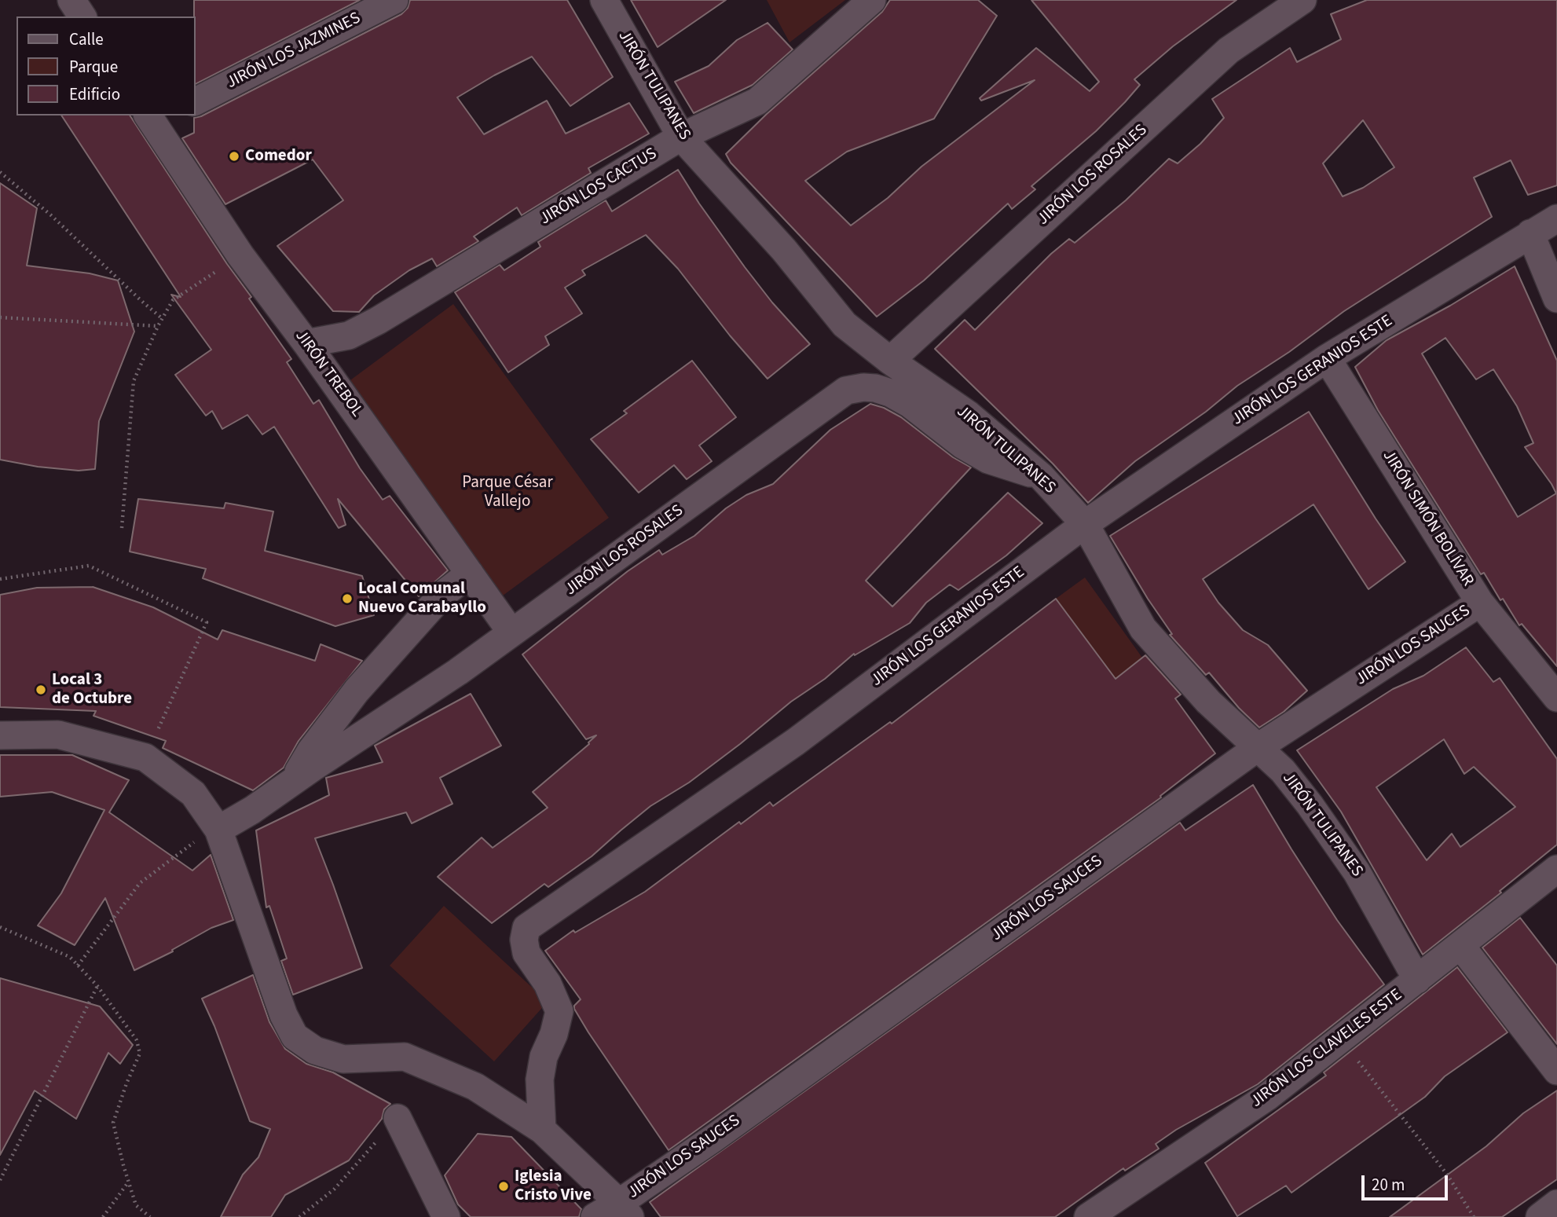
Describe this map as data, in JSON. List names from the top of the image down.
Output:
{
  "streets": {
    "street": [
      "JIRÓN LOS JAZMINES",
      "JIRÓN TULIPANES",
      "JIRÓN LOS ROSALES",
      "JIRÓN LOS CACTUS",
      "JIRÓN LOS GERANIOS ESTE",
      "JIRÓN TREBOL",
      "JIRÓN SIMÓN BOLÍVAR",
      "JIRÓN LOS SAUCES",
      "JIRÓN LOS CLAVELES ESTE"
    ]
  },
  "crossings": [
    ["JIRÓN TULIPANES", "JIRÓN LOS ROSALES"],
    ["JIRÓN TULIPANES", "JIRÓN LOS CACTUS"],
    ["JIRÓN TULIPANES", "JIRÓN LOS GERANIOS ESTE"],
    ["JIRÓN TULIPANES", "JIRÓN LOS SAUCES"],
    ["JIRÓN TULIPANES", "JIRÓN LOS CLAVELES ESTE"],
    ["JIRÓN LOS ROSALES", "JIRÓN TREBOL"],
    ["JIRÓN LOS CACTUS", "JIRÓN TREBOL"],
    ["JIRÓN LOS GERANIOS ESTE", "JIRÓN SIMÓN BOLÍVAR"],
    ["JIRÓN SIMÓN BOLÍVAR", "JIRÓN LOS SAUCES"]
  ],
  "parks": ["Parque César Vallejo"],
  "places": [
    "Comedor",
    "Local Comunal Nuevo Carabayllo",
    "Local 3 de Octubre",
    "Iglesia Cristo Vive"
  ],
  "legend": ["Calle", "Parque", "Edificio"],
  "scale_bar": "20 m"
}
